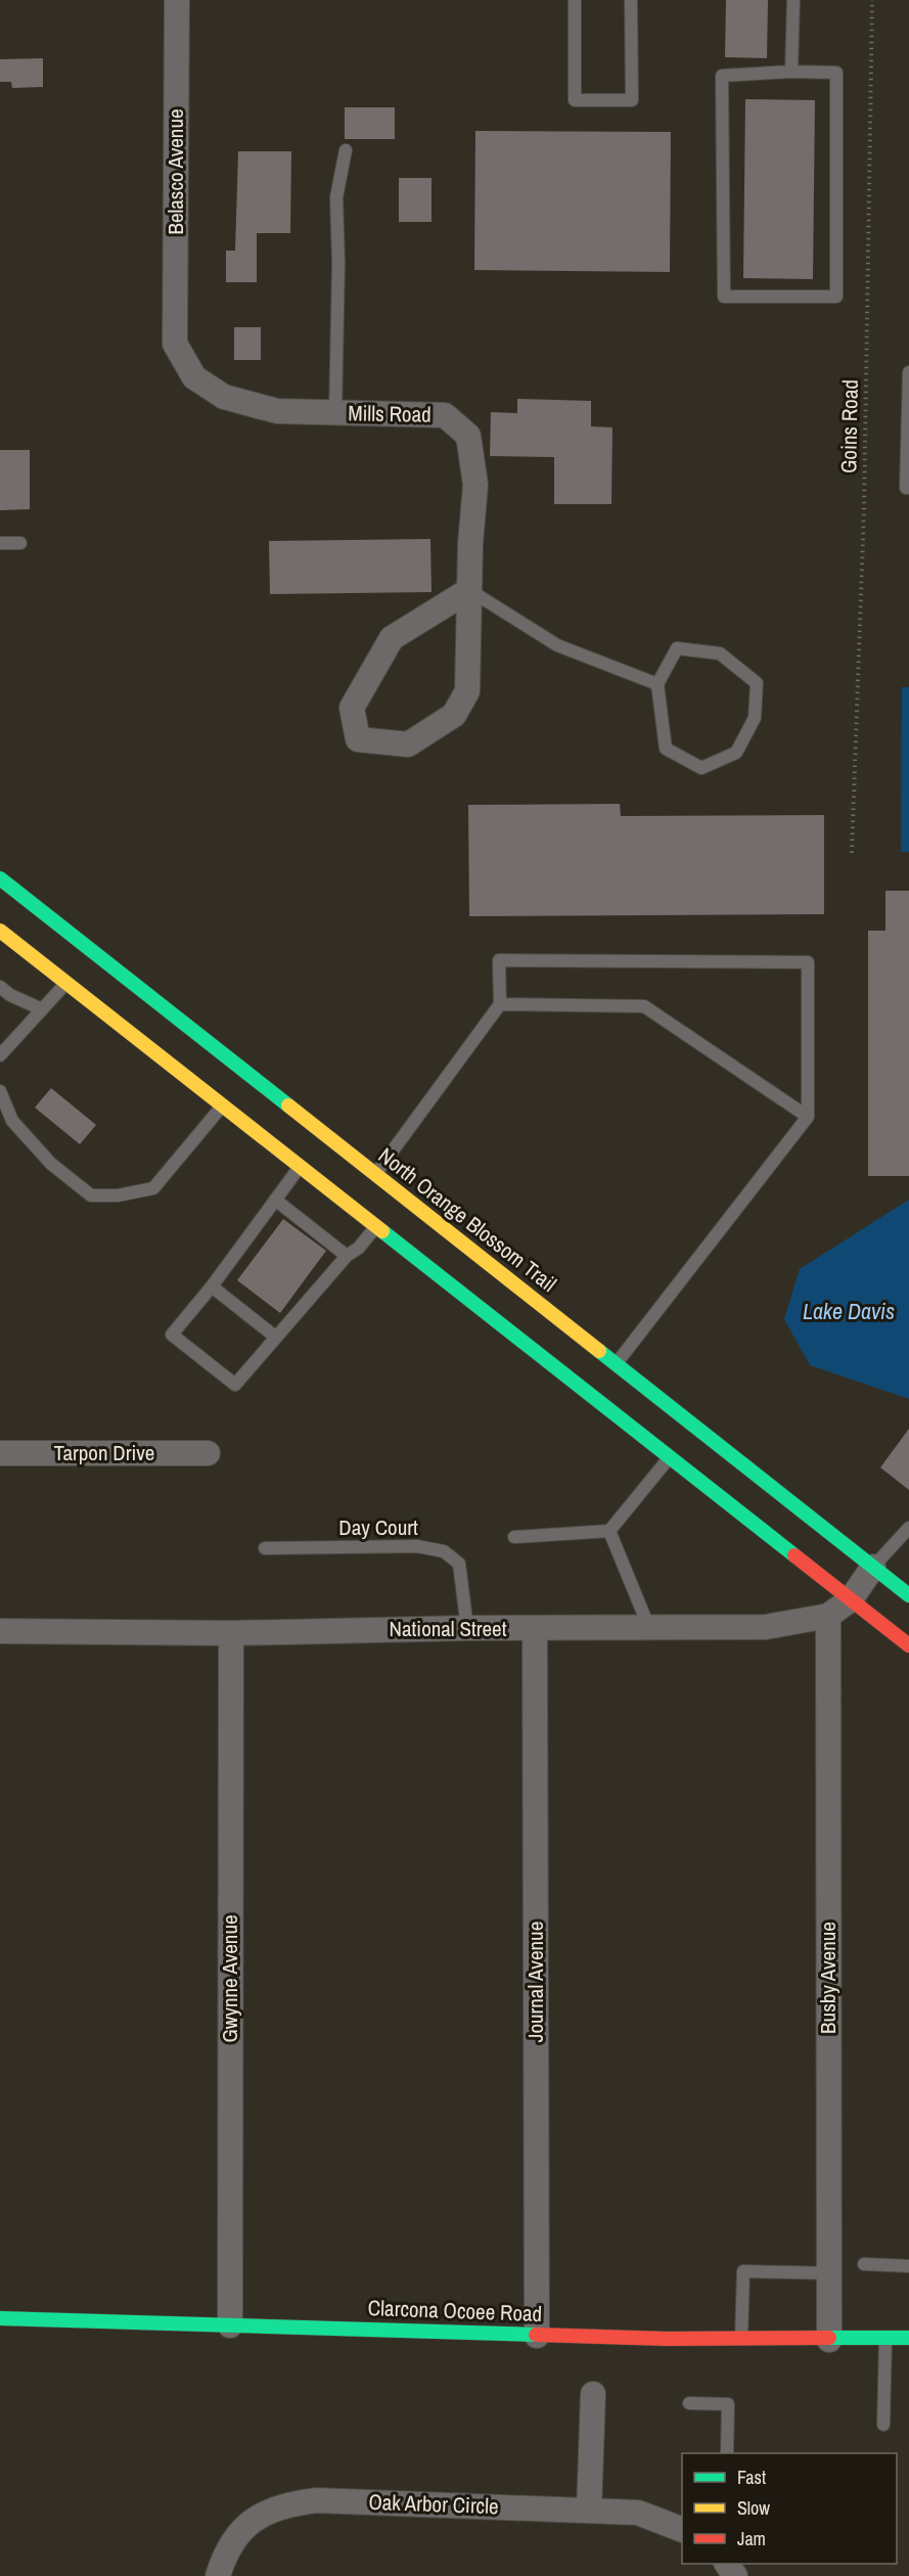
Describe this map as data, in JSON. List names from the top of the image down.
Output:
{
  "streets": {
    "main road": ["North Orange Blossom Trail", "Clarcona Ocoee Road"],
    "street": [
      "Belasco Avenue",
      "Mills Road",
      "Tarpon Drive",
      "National Street",
      "Busby Avenue",
      "Gwynne Avenue",
      "Journal Avenue",
      "Oak Arbor Circle"
    ],
    "lane": ["Day Court"],
    "path": ["Goins Road"]
  },
  "crossings": [
    ["Belasco Avenue", "Mills Road"],
    ["North Orange Blossom Trail", "National Street"],
    ["Day Court", "National Street"],
    ["National Street", "Busby Avenue"],
    ["National Street", "Gwynne Avenue"],
    ["National Street", "Journal Avenue"],
    ["Busby Avenue", "Clarcona Ocoee Road"],
    ["Gwynne Avenue", "Clarcona Ocoee Road"],
    ["Journal Avenue", "Clarcona Ocoee Road"]
  ],
  "water": ["Lake Davis"],
  "legend": ["Fast", "Slow", "Jam"]
}
